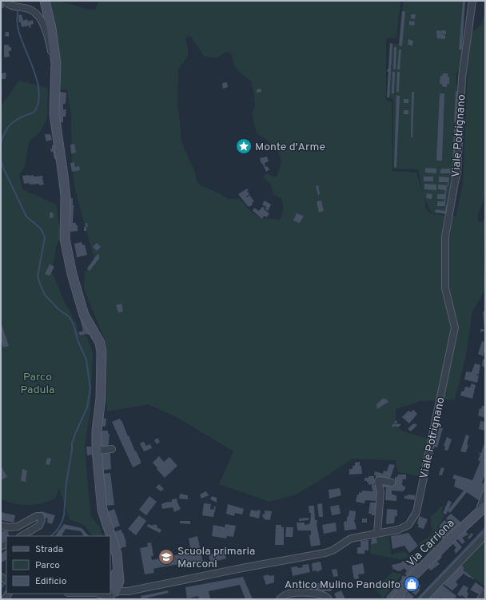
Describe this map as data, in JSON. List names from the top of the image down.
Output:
{
  "streets": {
    "main road": ["Via Carriona"],
    "street": ["Viale Potrignano"]
  },
  "parks": ["Parco Padula"],
  "places": {
    "place": ["Monte d'Arme"],
    "school or university": ["Scuola primaria Marconi"],
    "shop": ["Antico Mulino Pandolfo"]
  },
  "legend": ["Strada", "Parco", "Edificio"]
}
